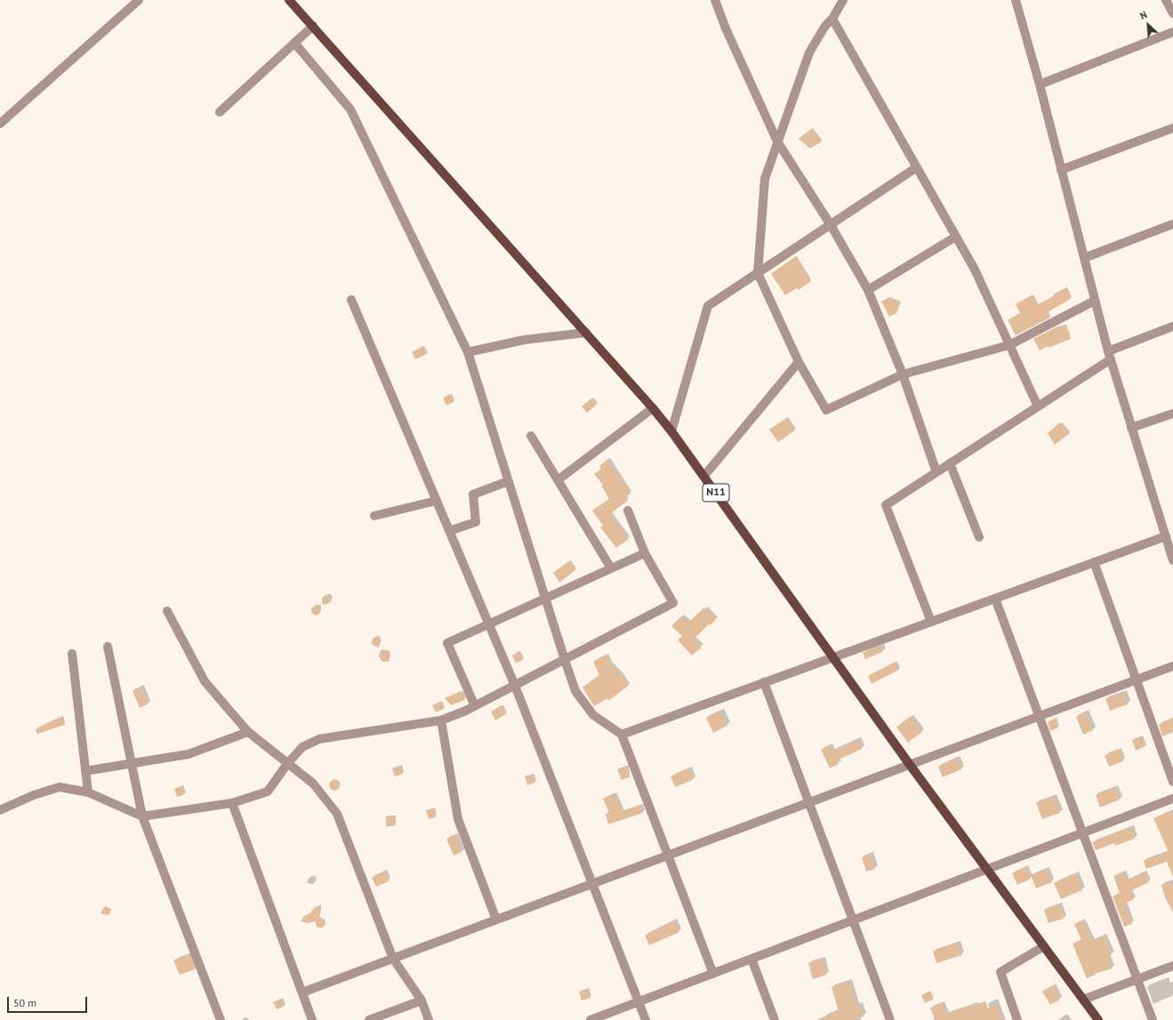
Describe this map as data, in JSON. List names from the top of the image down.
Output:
{
  "streets": {
    "main road": ["N11"]
  },
  "scale_bar": "50 m",
  "north": "top left"
}
